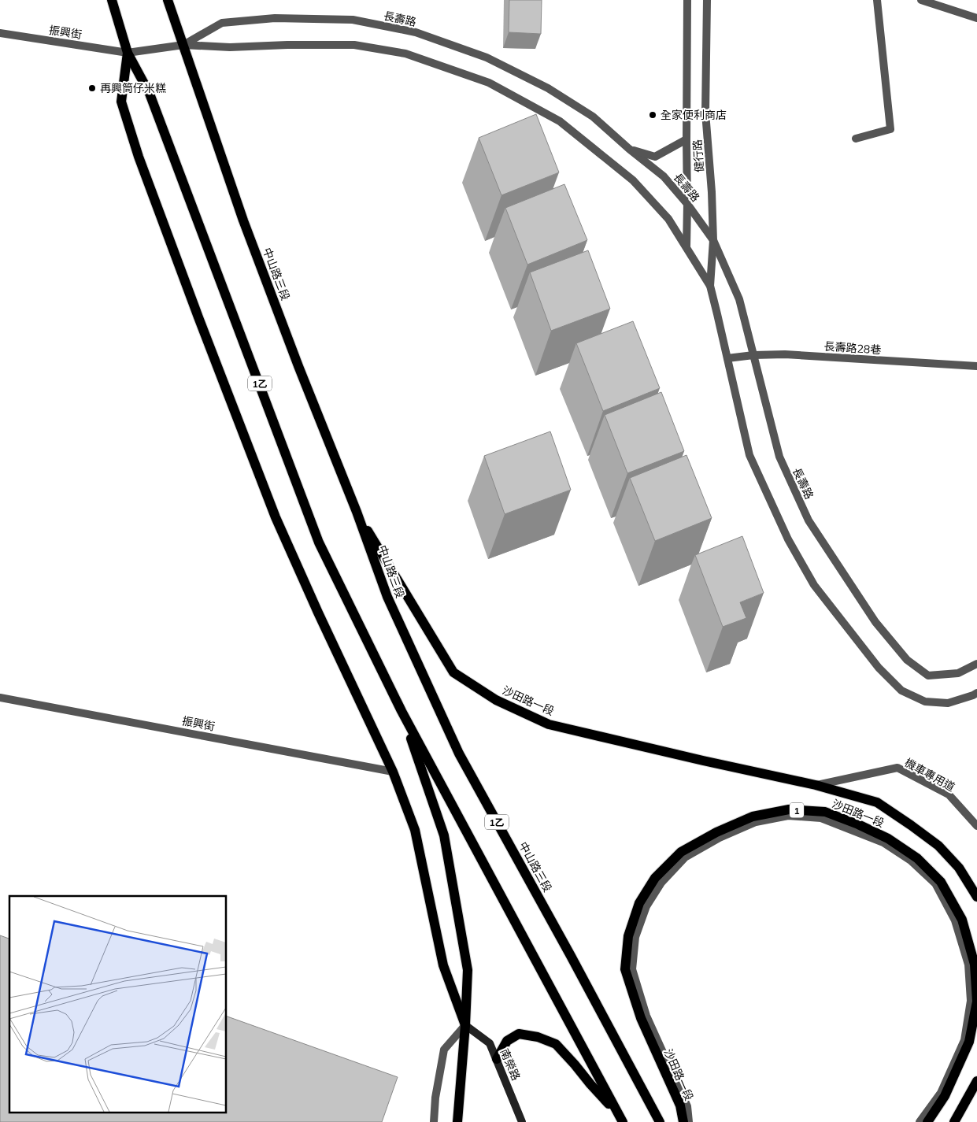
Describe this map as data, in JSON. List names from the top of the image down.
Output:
{
  "streets": {
    "main road": [
      "中山路三段",
      "1乙",
      "沙田路一段",
      "1"
    ],
    "street": [
      "長壽路",
      "振興街",
      "健行路",
      "長壽路28巷",
      "機車專用道",
      "南榮路"
    ]
  },
  "crossings": [
    ["長壽路", "振興街"],
    ["長壽路", "健行路"],
    ["長壽路", "中山路三段"],
    ["長壽路", "長壽路28巷"],
    ["長壽路", "1乙"],
    ["振興街", "1乙"],
    ["中山路三段", "沙田路一段"],
    ["沙田路一段", "機車專用道"]
  ],
  "places": ["再興筒仔米糕", "全家便利商店"]
}
